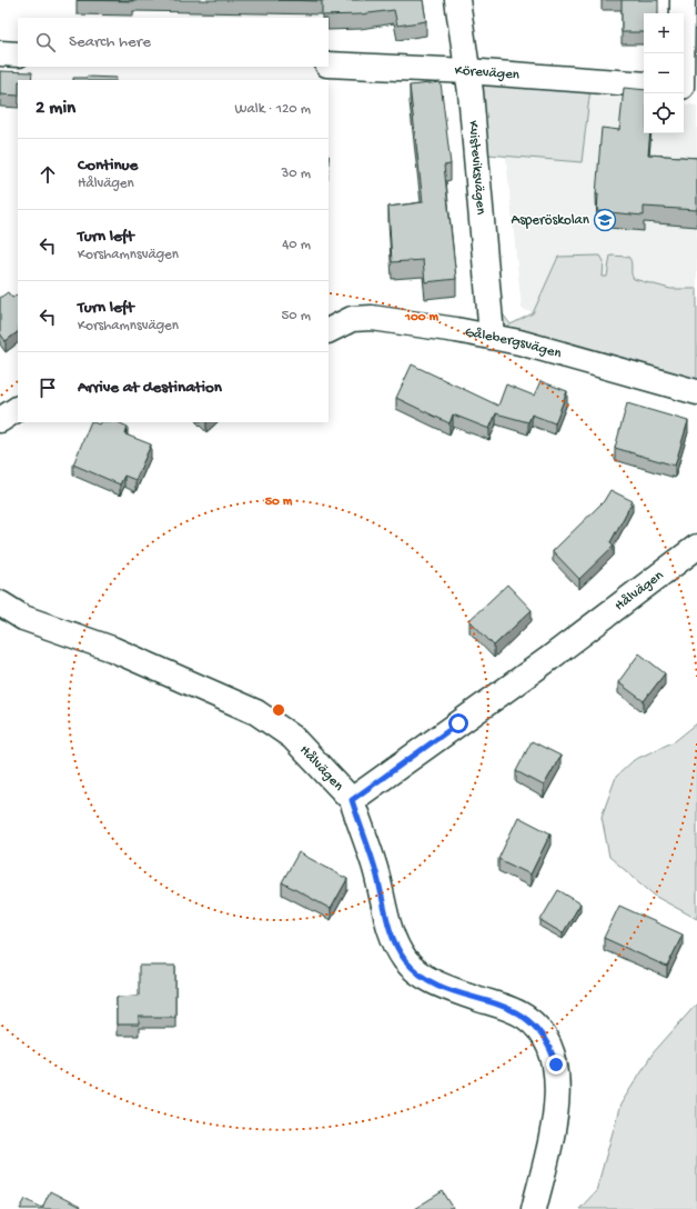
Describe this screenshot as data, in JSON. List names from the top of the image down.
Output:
{
  "streets": {
    "street": [
      "Körevägen",
      "Kvisteviksvägen",
      "Gålebergsvägen",
      "Hålvägen"
    ]
  },
  "crossings": [
    ["Körevägen", "Kvisteviksvägen"],
    ["Kvisteviksvägen", "Gålebergsvägen"]
  ],
  "places": {
    "school or university": ["Asperöskolan"]
  },
  "page": {
    "map_buttons": ["+", "−"],
    "search": "Search here",
    "heading": ["2 min", "Walk · 120 m"],
    "list": [
      ["Continue", "Hålvägen", "30 m"],
      ["Turn left", "Korshamnsvägen", "40 m"],
      ["Turn left", "Korshamnsvägen", "50 m"],
      "Arrive at destination"
    ]
  },
  "rings": ["100 m", "50 m"]
}
